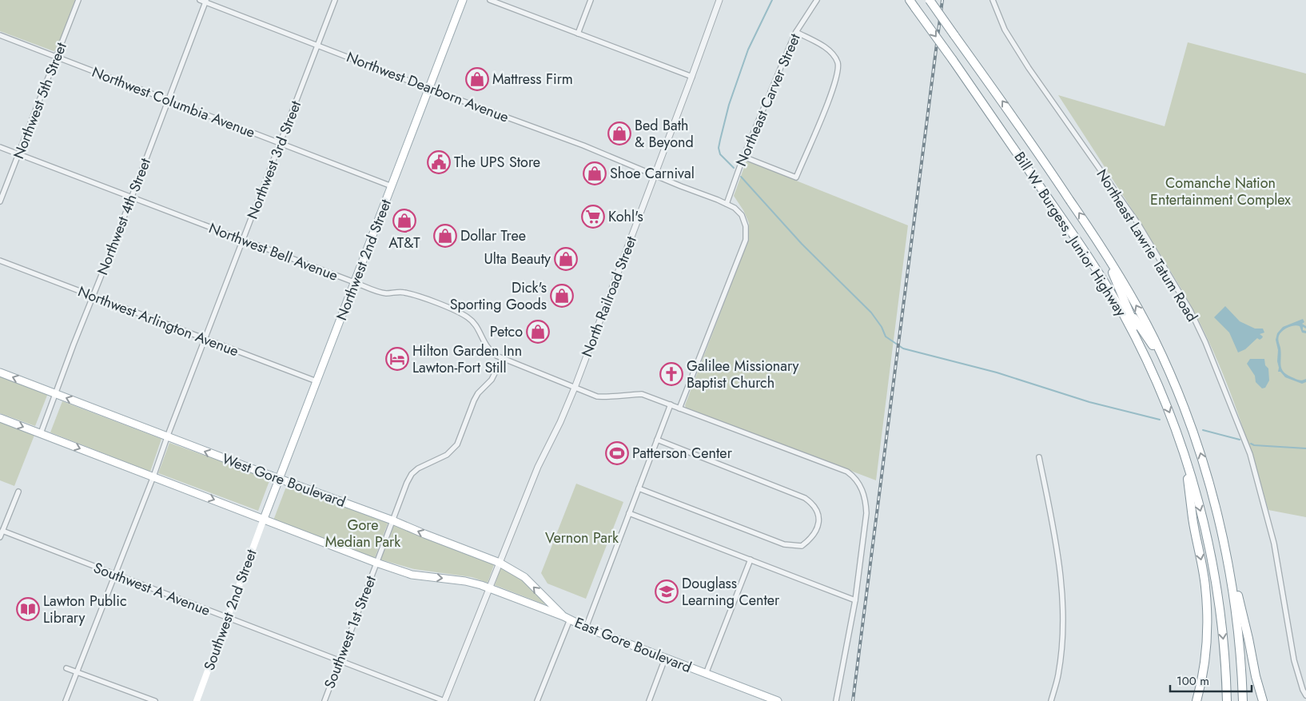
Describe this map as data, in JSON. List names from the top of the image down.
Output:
{
  "streets": {
    "highway": ["Bill W. Burgess, Junior Highway"],
    "main road": [
      "Northwest 2nd Street",
      "West Gore Boulevard",
      "Southwest 2nd Street",
      "East Gore Boulevard"
    ],
    "street": [
      "Northwest Dearborn Avenue",
      "Northeast Carver Street",
      "Northwest 5th Street",
      "Northwest Columbia Avenue",
      "Northwest 3rd Street",
      "Northwest 4th Street",
      "Northeast Lawrie Tatum Road",
      "Northwest Bell Avenue",
      "North Railroad Street",
      "Northwest Arlington Avenue",
      "Southwest A Avenue",
      "Southwest 1st Street"
    ]
  },
  "crossings": [
    ["Northwest Dearborn Avenue", "Northeast Carver Street"],
    ["Northwest Dearborn Avenue", "Northwest 3rd Street"],
    ["Northwest Dearborn Avenue", "Northwest 4th Street"],
    ["Northwest Dearborn Avenue", "Northwest Bell Avenue"],
    ["Northwest Dearborn Avenue", "Northwest 2nd Street"],
    ["Northwest Dearborn Avenue", "North Railroad Street"],
    ["Northwest 5th Street", "Northwest Columbia Avenue"],
    ["Northwest 5th Street", "Northwest Bell Avenue"],
    ["Northwest Columbia Avenue", "Northwest 3rd Street"],
    ["Northwest Columbia Avenue", "Northwest 4th Street"],
    ["Northwest Columbia Avenue", "Northwest 2nd Street"],
    ["Northwest 3rd Street", "Northwest Bell Avenue"],
    ["Northwest 3rd Street", "Northwest Arlington Avenue"],
    ["Northwest 3rd Street", "West Gore Boulevard"],
    ["Northwest 3rd Street", "Southwest A Avenue"],
    ["Northwest 4th Street", "Northwest Bell Avenue"],
    ["Northwest 4th Street", "Northwest Arlington Avenue"],
    ["Northwest 4th Street", "West Gore Boulevard"],
    ["Northwest Bell Avenue", "Northwest 2nd Street"],
    ["Northwest Bell Avenue", "North Railroad Street"],
    ["Northwest Bell Avenue", "Southwest 1st Street"],
    ["Northwest 2nd Street", "Northwest Arlington Avenue"],
    ["Northwest 2nd Street", "West Gore Boulevard"],
    ["Northwest 2nd Street", "Southwest 2nd Street"],
    ["North Railroad Street", "West Gore Boulevard"],
    ["North Railroad Street", "Southwest A Avenue"],
    ["North Railroad Street", "East Gore Boulevard"],
    ["West Gore Boulevard", "Southwest 1st Street"],
    ["West Gore Boulevard", "East Gore Boulevard"],
    ["Southwest A Avenue", "Southwest 2nd Street"],
    ["Southwest A Avenue", "Southwest 1st Street"]
  ],
  "parks": ["Comanche Nation Entertainment Complex", "Gore Median Park", "Vernon Park"],
  "places": {
    "shop": [
      "Mattress Firm",
      "Bed Bath & Beyond",
      "Shoe Carnival",
      "AT&T",
      "Dollar Tree",
      "Ulta Beauty",
      "Dick's Sporting Goods",
      "Petco"
    ],
    "public building": ["The UPS Store"],
    "supermarket": ["Kohl's"],
    "hotel": ["Hilton Garden Inn Lawton-Fort Still"],
    "church": ["Galilee Missionary Baptist Church"],
    "sports": ["Patterson Center"],
    "school or university": ["Douglass Learning Center"],
    "library": ["Lawton Public Library"]
  },
  "scale_bar": "100 m"
}
